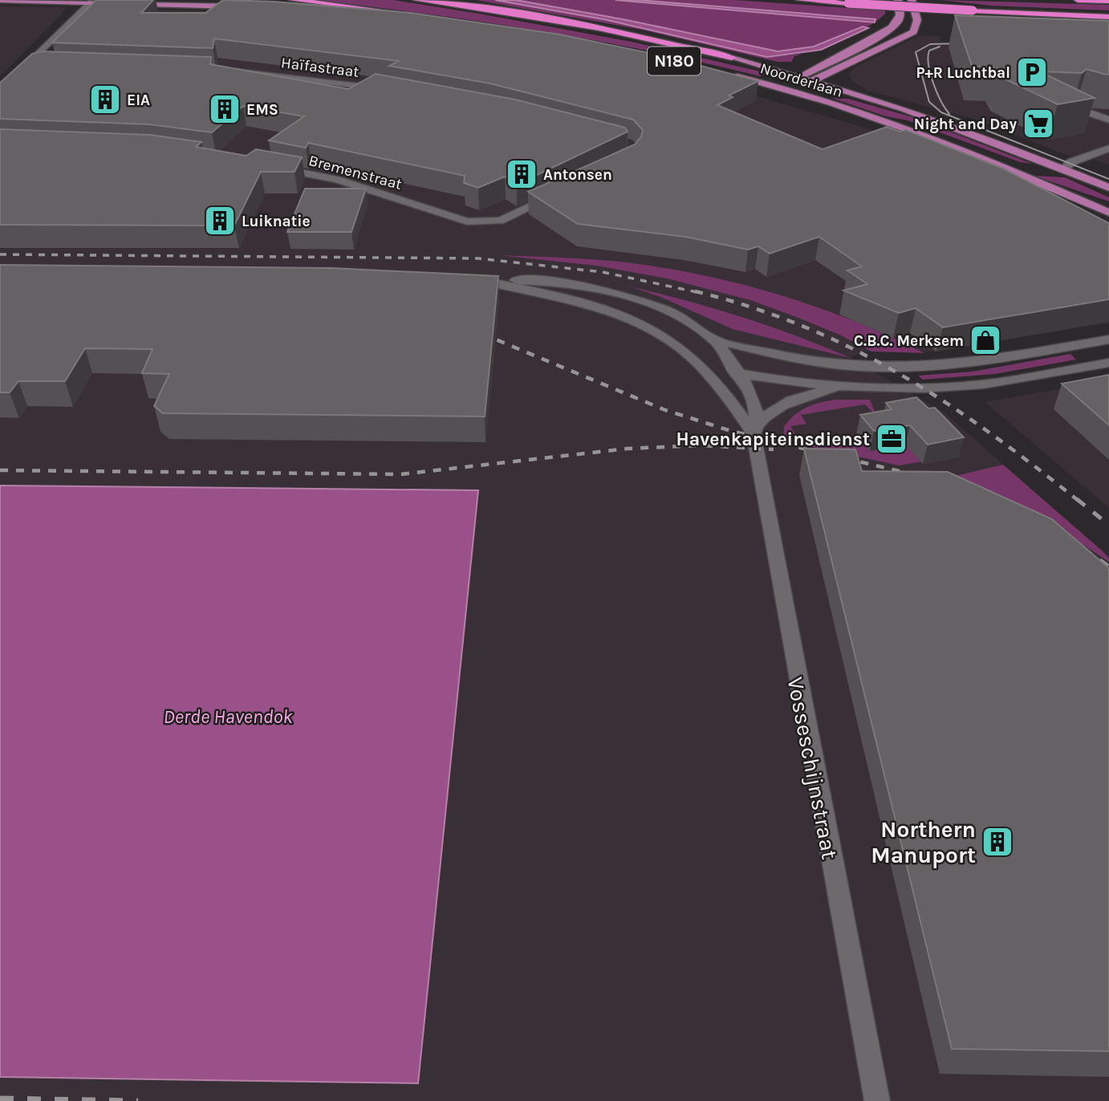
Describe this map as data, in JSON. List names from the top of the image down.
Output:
{
  "streets": {
    "highway": ["N180", "Noorderlaan"],
    "street": ["Haïfastraat", "Bremenstraat", "Vosseschijnstraat"]
  },
  "water": ["Derde Havendok"],
  "places": {
    "parking": ["P+R Luchtbal"],
    "building": [
      "EIA",
      "EMS",
      "Antonsen",
      "Luiknatie",
      "Northern Manuport"
    ],
    "supermarket": ["Night and Day"],
    "shop": ["C.B.C. Merksem"],
    "office": ["Havenkapiteinsdienst"]
  }
}
